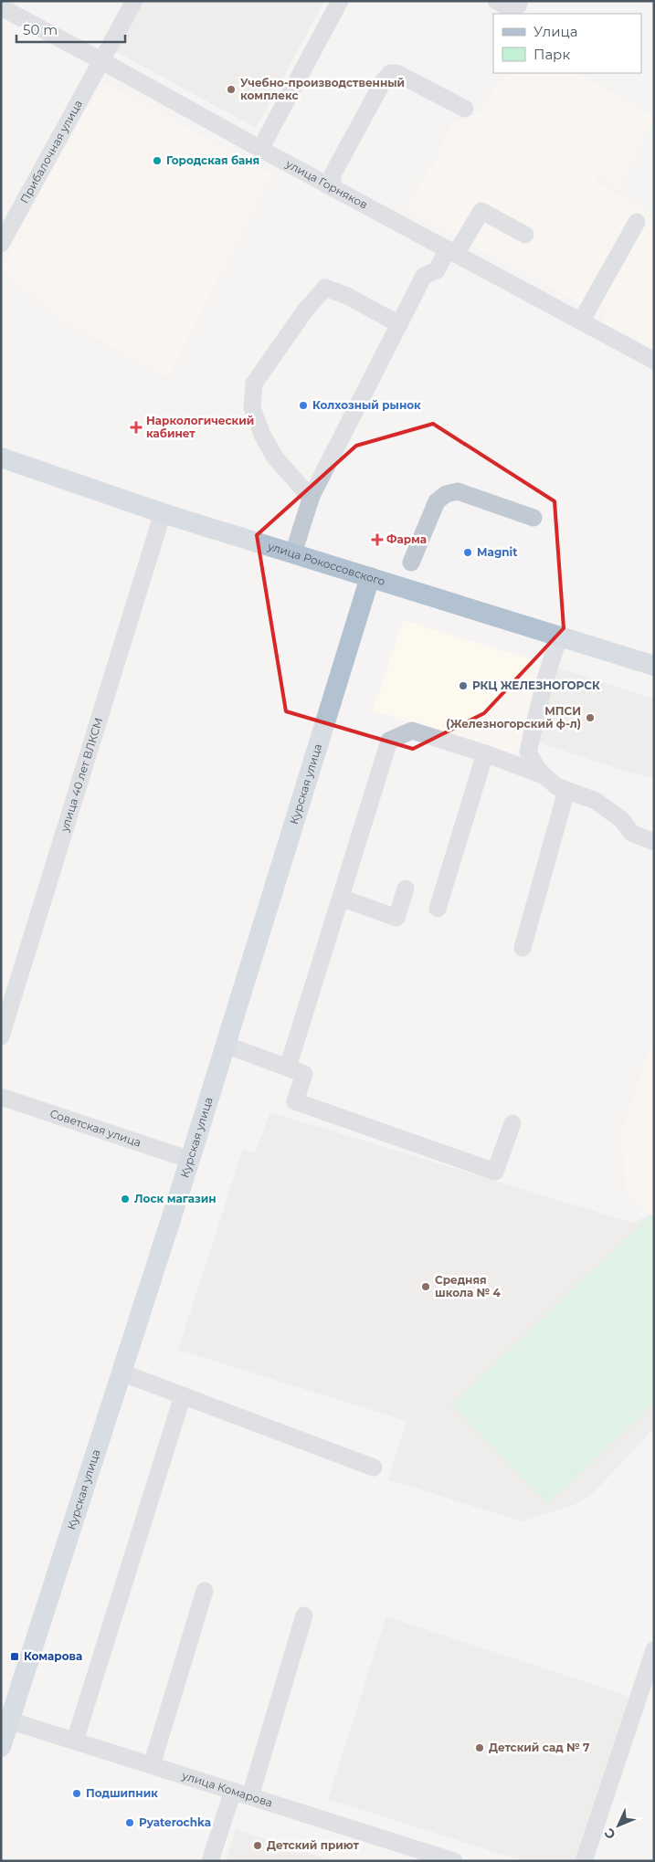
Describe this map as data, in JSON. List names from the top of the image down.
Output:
{
  "streets": {
    "main road": ["улица Рокоссовского", "Курская улица"],
    "street": [
      "Прибалочная улица",
      "улица Горняков",
      "улица 40 лет ВЛКСМ",
      "Советская улица",
      "улица Комарова"
    ]
  },
  "crossings": [
    ["Прибалочная улица", "улица Горняков"],
    ["улица Рокоссовского", "улица 40 лет ВЛКСМ"],
    ["улица Рокоссовского", "Курская улица"],
    ["Курская улица", "Советская улица"],
    ["Курская улица", "улица Комарова"]
  ],
  "places": {
    "other": [
      "Учебно-производственный комплекс",
      "Городская баня",
      "Колхозный рынок",
      "Magnit",
      "РКЦ ЖЕЛЕЗНОГОРСК",
      "МПСИ (Железногорский ф-л)",
      "Лоск магазин",
      "Средняя школа № 4",
      "Детский сад № 7",
      "Подшипник",
      "Pyaterochka",
      "Детский приют"
    ],
    "health": ["Наркологический кабинет", "Фарма"],
    "transit": ["Комарова"]
  },
  "legend": ["Улица", "Парк"],
  "scale_bar": "50 m",
  "north": "bottom left"
}
